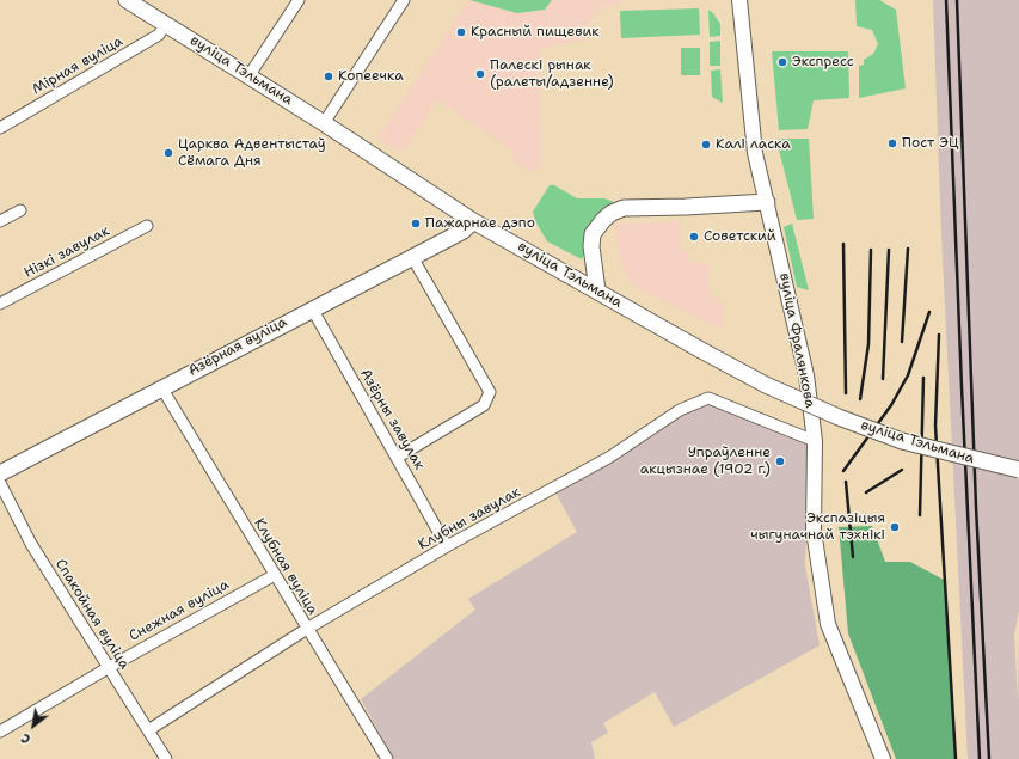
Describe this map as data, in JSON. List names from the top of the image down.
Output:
{
  "streets": {
    "main road": ["вуліца Тэльмана", "Азёрная вуліца"],
    "street": [
      "Мірная вуліца",
      "Нізкі завулак",
      "вуліца Фралянкова",
      "Азёрны завулак",
      "Клубны завулак",
      "Клубная вуліца",
      "Снежная вуліца",
      "Спакойная вуліца"
    ]
  },
  "crossings": [
    ["Мірная вуліца", "вуліца Тэльмана"],
    ["вуліца Тэльмана", "Азёрная вуліца"],
    ["вуліца Фралянкова", "Клубны завулак"],
    ["Азёрная вуліца", "Азёрны завулак"],
    ["Азёрная вуліца", "Клубная вуліца"],
    ["Азёрны завулак", "Клубны завулак"],
    ["Клубны завулак", "Клубная вуліца"],
    ["Клубны завулак", "Спакойная вуліца"],
    ["Клубная вуліца", "Снежная вуліца"],
    ["Снежная вуліца", "Спакойная вуліца"]
  ],
  "places": [
    "Красный пищевик",
    "Экспресс",
    "Палескі рынак (ралеты/адзенне)",
    "Копеечка",
    "Пост ЭЦ",
    "Калі ласка",
    "Царква Адвентыстаў Сёмага Дня",
    "Пажарнае дэпо",
    "Советский",
    "Упраўленне акцызнае (1902 г.)",
    "Экспазіцыя чыгуначнай тэхнікі"
  ],
  "north": "bottom left"
}
